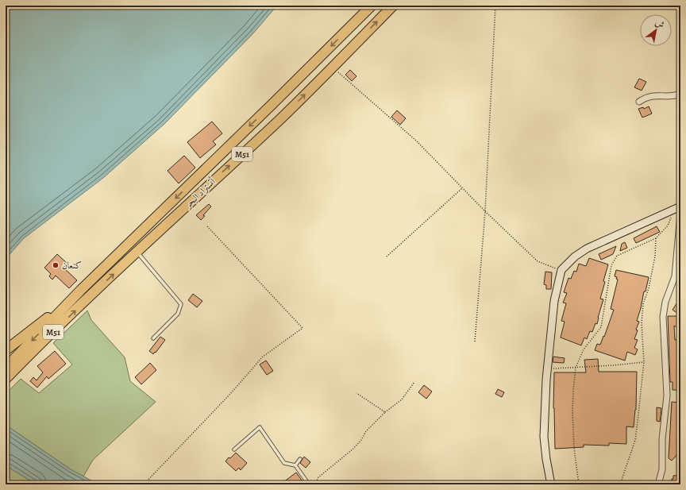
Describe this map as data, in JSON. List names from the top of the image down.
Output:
{
  "streets": {
    "highway": ["M51", "أتستراد البحر"]
  },
  "crossings": [
    ["M51", "أتستراد البحر"]
  ],
  "places": ["كنعان"],
  "north": "top right"
}
